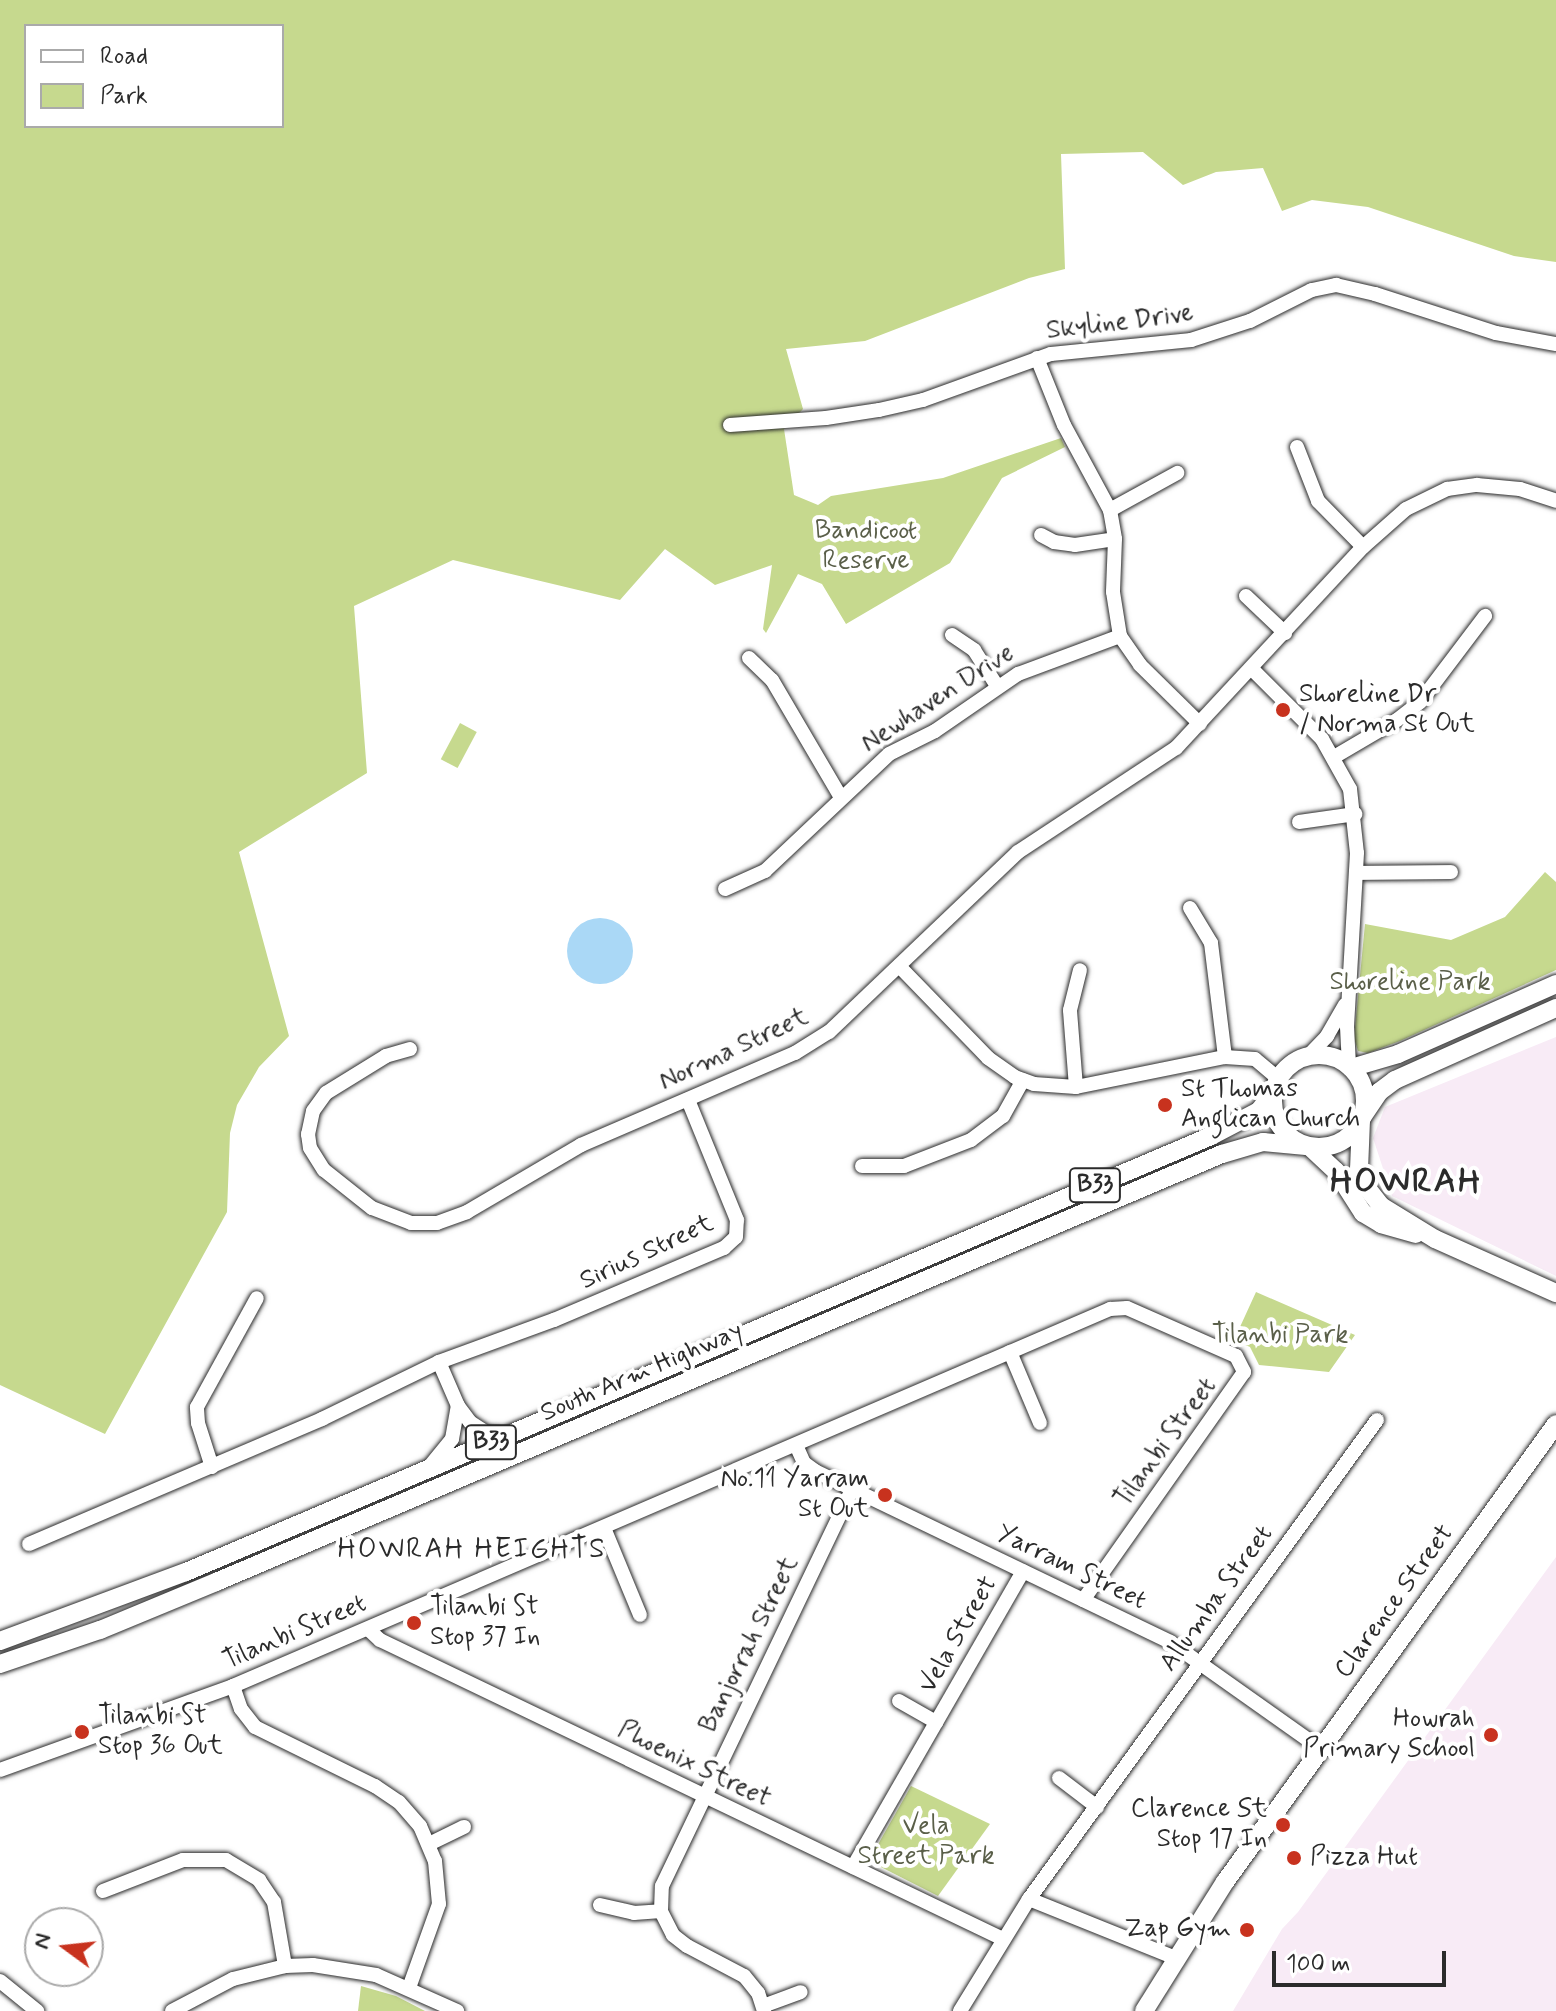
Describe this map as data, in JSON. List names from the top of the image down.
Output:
{
  "streets": {
    "main road": ["B33", "South Arm Highway", "Clarence Street"],
    "street": [
      "Skyline Drive",
      "Newhaven Drive",
      "Norma Street",
      "Sirius Street",
      "Tilanbi Street",
      "Yarram Street",
      "Allumba Street",
      "Vela Street",
      "Banjorrah Street",
      "Phoenix Street"
    ]
  },
  "crossings": [
    ["Norma Street", "Sirius Street"],
    ["B33", "South Arm Highway"],
    ["Tilanbi Street", "Yarram Street"],
    ["Tilanbi Street", "Phoenix Street"],
    ["Yarram Street", "Allumba Street"],
    ["Yarram Street", "Clarence Street"],
    ["Yarram Street", "Vela Street"],
    ["Yarram Street", "Banjorrah Street"],
    ["Allumba Street", "Phoenix Street"],
    ["Vela Street", "Phoenix Street"],
    ["Banjorrah Street", "Phoenix Street"]
  ],
  "districts": ["HOWRAH", "HOWRAH HEIGHTS"],
  "parks": [
    "Bandicoot Reserve",
    "Shoreline Park",
    "Tilanbi Park",
    "Vela Street Park"
  ],
  "places": [
    "Shoreline Dr / Norma St Out",
    "St Thomas Anglican Church",
    "No.11 Yarram St Out",
    "Tilanbi St Stop 37 In",
    "Tilanbi St Stop 36 Out",
    "Howrah Primary School",
    "Clarence St Stop 17 In",
    "Pizza Hut",
    "Zap Gym"
  ],
  "legend": ["Road", "Park"],
  "scale_bar": "100 m",
  "north": "left"
}
